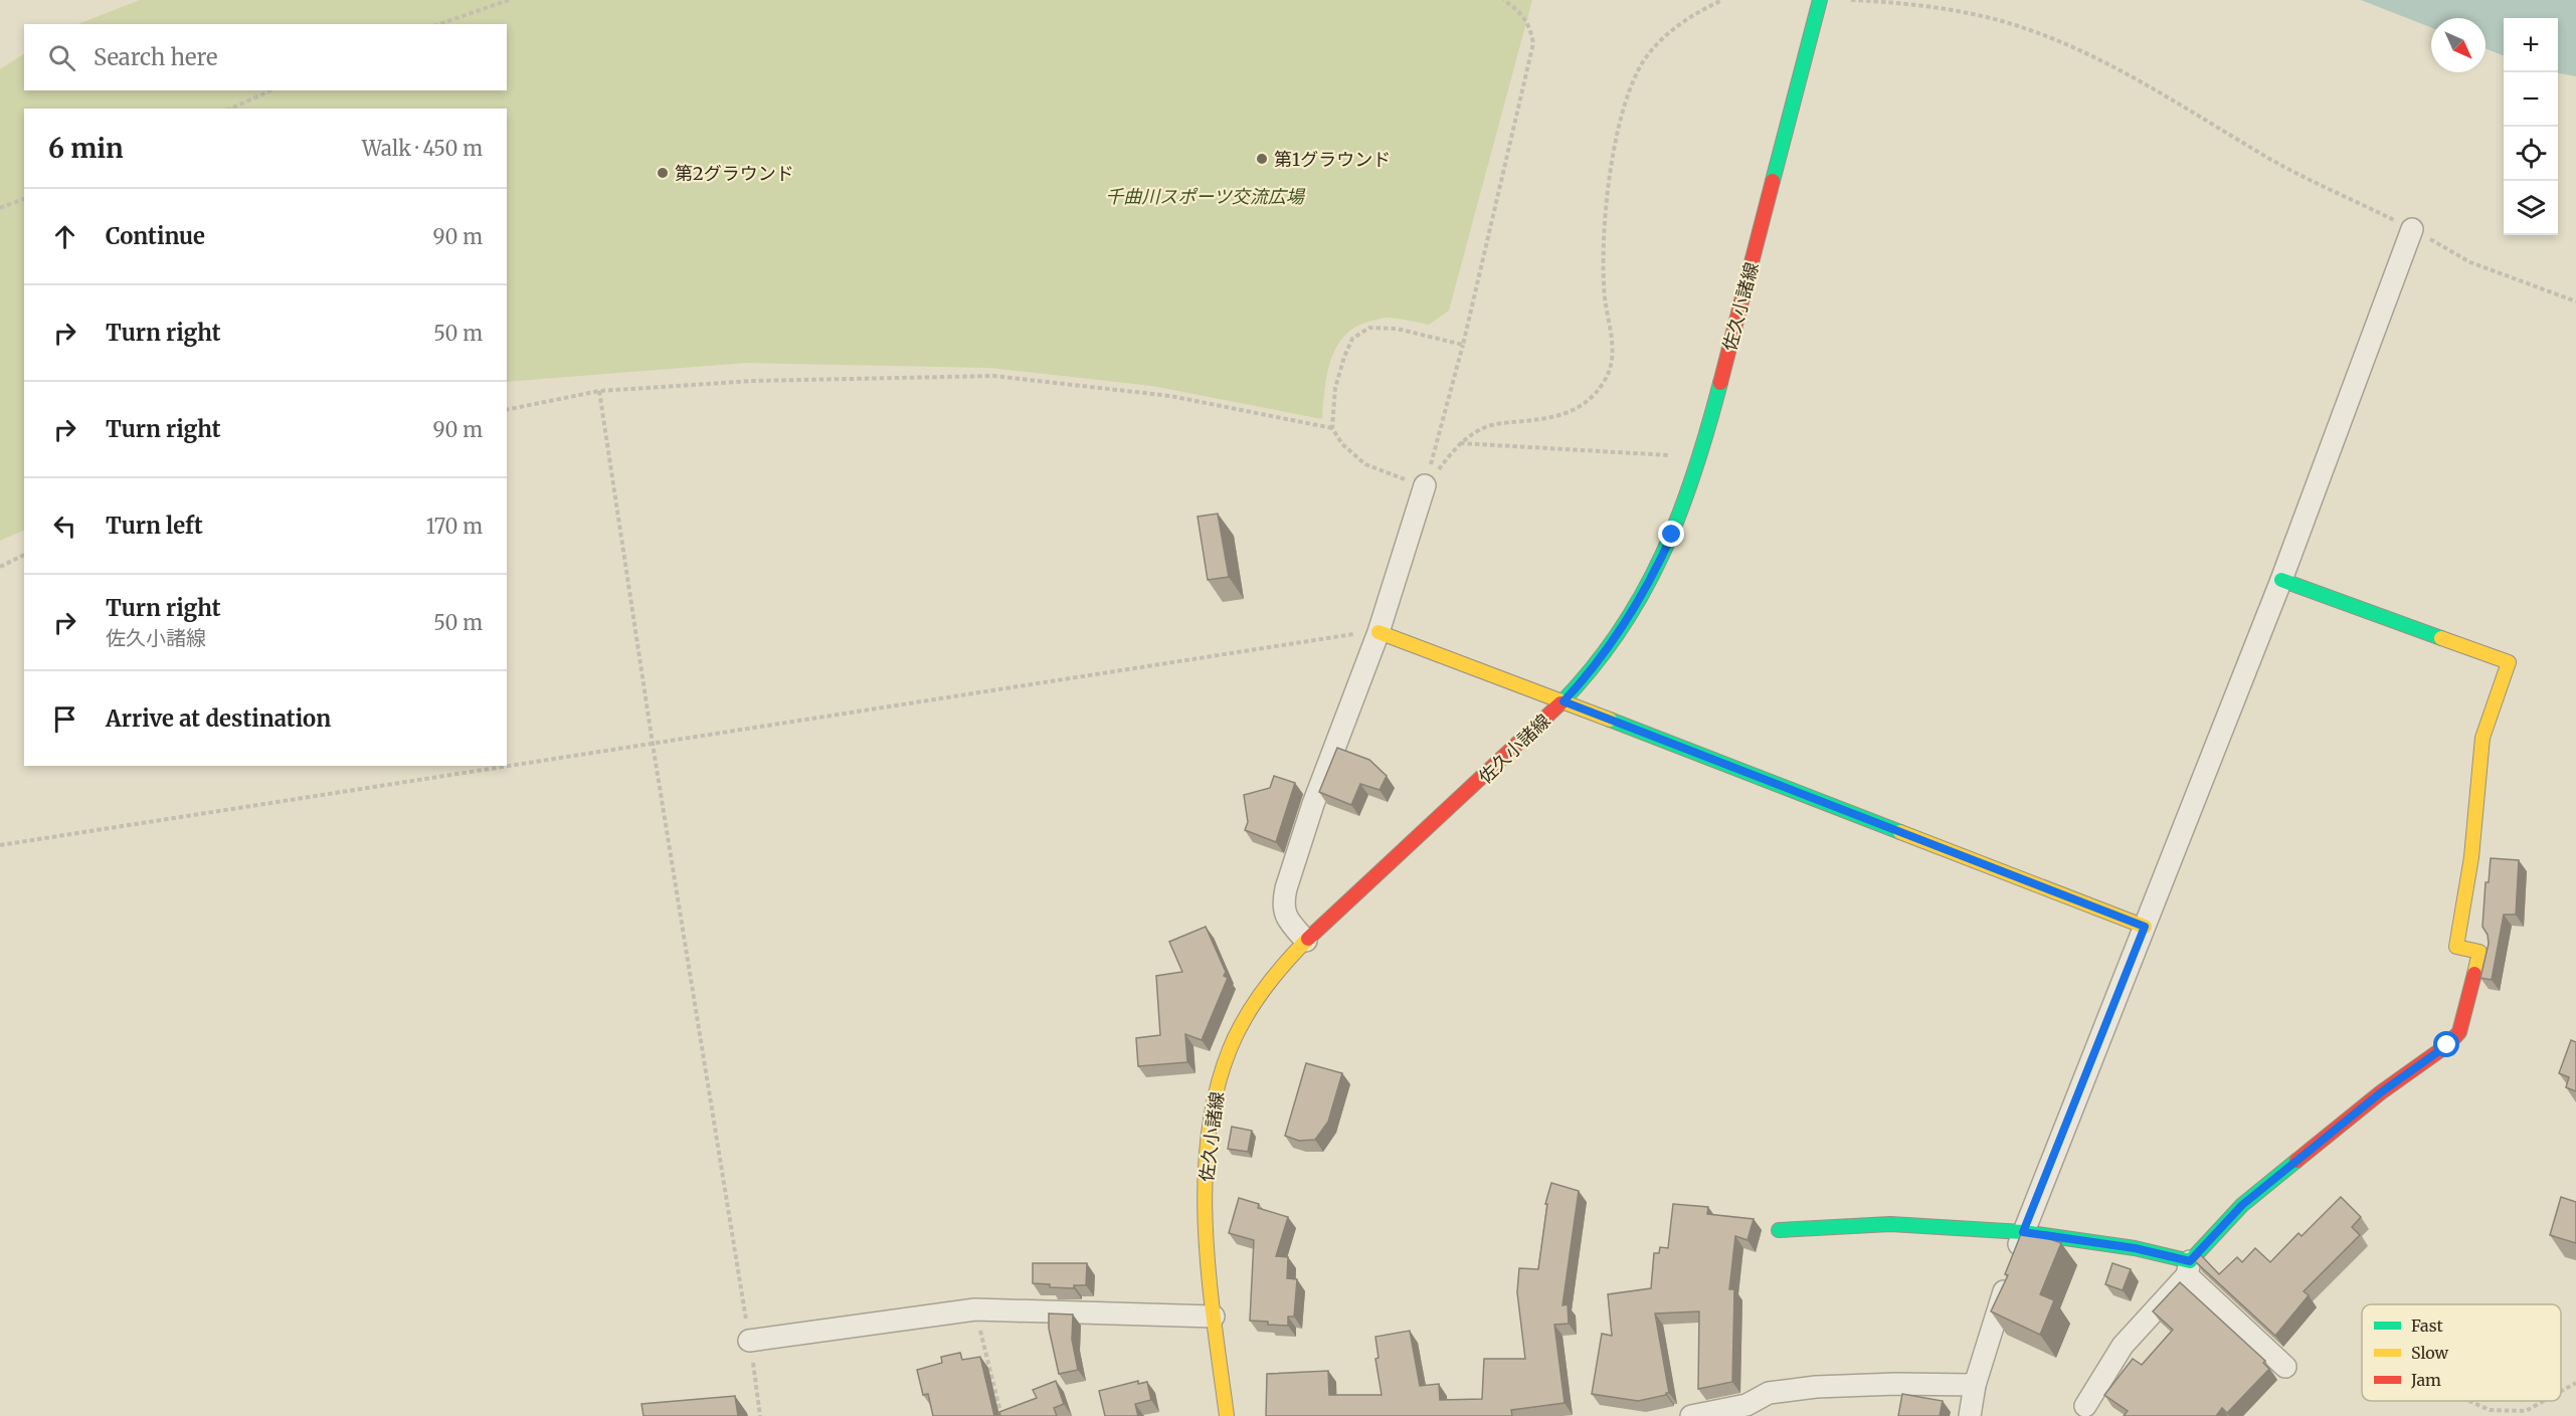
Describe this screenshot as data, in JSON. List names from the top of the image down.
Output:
{
  "streets": {
    "street": ["佐久小諸線"]
  },
  "parks": ["千曲川スポーツ交流広場"],
  "places": ["第1グラウンド", "第2グラウンド"],
  "legend": ["Fast", "Slow", "Jam"],
  "north": "bottom right",
  "page": {
    "map_buttons": ["+", "−"],
    "search": "Search here",
    "heading": ["6 min", "Walk · 450 m"],
    "list": [
      ["Continue", "90 m"],
      ["Turn right", "50 m"],
      ["Turn right", "90 m"],
      ["Turn left", "170 m"],
      ["Turn right", "佐久小諸線", "50 m"],
      "Arrive at destination"
    ]
  }
}
